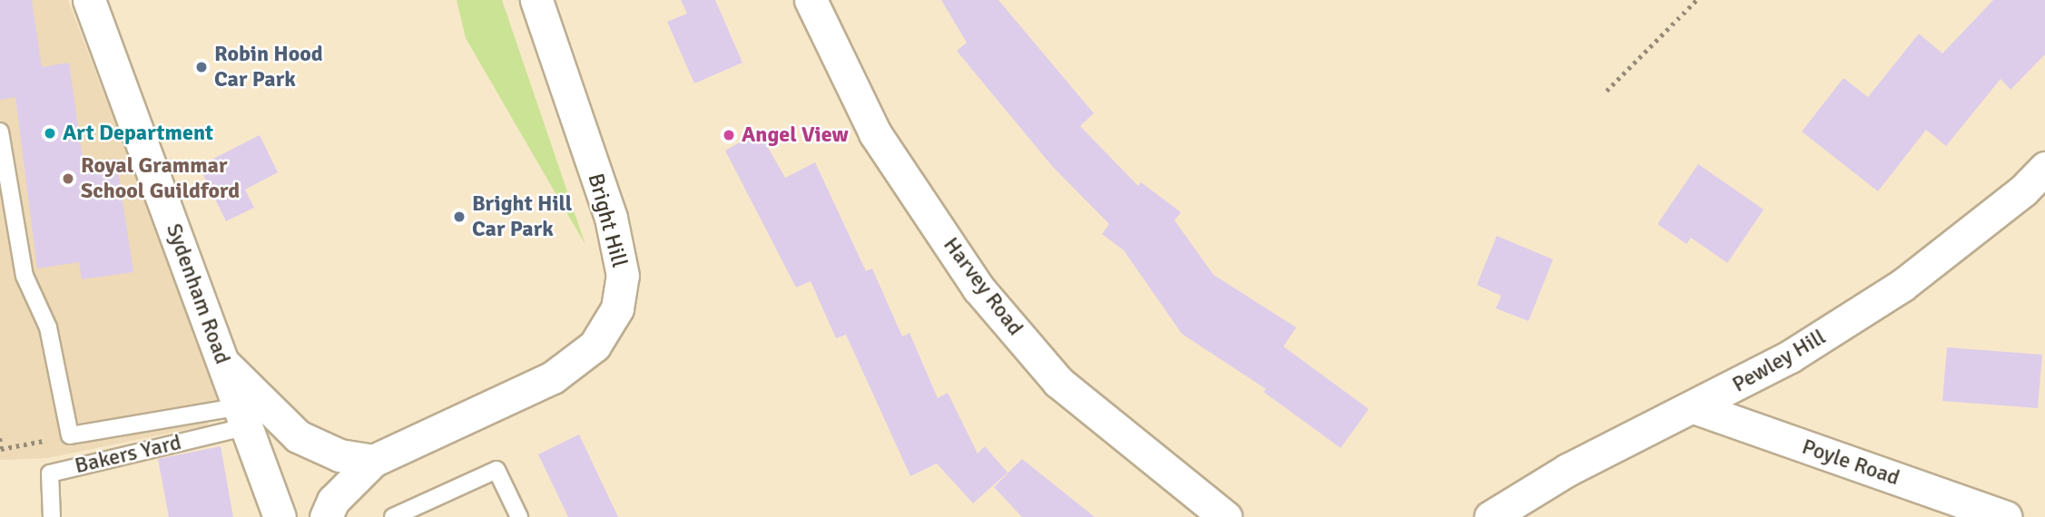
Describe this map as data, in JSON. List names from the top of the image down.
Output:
{
  "streets": {
    "street": [
      "Bright Hill",
      "Harvey Road",
      "Sydenham Road",
      "Pewley Hill",
      "Poyle Road"
    ],
    "lane": ["Bakers Yard"]
  },
  "crossings": [
    ["Sydenham Road", "Bakers Yard"],
    ["Pewley Hill", "Poyle Road"]
  ],
  "places": [
    "Robin Hood Car Park",
    "Art Department",
    "Angel View",
    "Royal Grammar School Guildford",
    "Bright Hill Car Park"
  ]
}
